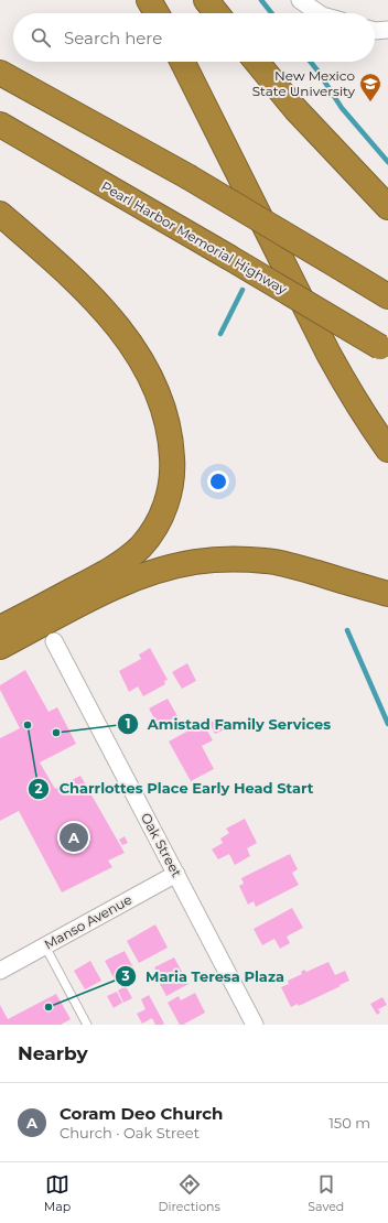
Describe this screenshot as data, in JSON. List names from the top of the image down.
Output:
{
  "streets": {
    "highway": ["Pearl Harbor Memorial Highway"],
    "street": ["Oak Street", "Manso Avenue"]
  },
  "crossings": [
    ["Oak Street", "Manso Avenue"]
  ],
  "places": {
    "school or university": ["New Mexico State University"],
    "other": ["Charrlottes Place Early Head Start", "Amistad Family Services", "Maria Teresa Plaza"]
  },
  "page": {
    "search": "Search here",
    "pins": "A",
    "heading": "Nearby",
    "list": [
      {
        "mark": "A",
        "name": "Coram Deo Church",
        "note": "Church · Oak Street",
        "value": "150 m"
      }
    ],
    "nav": ["Map", "Directions", "Saved"]
  }
}
